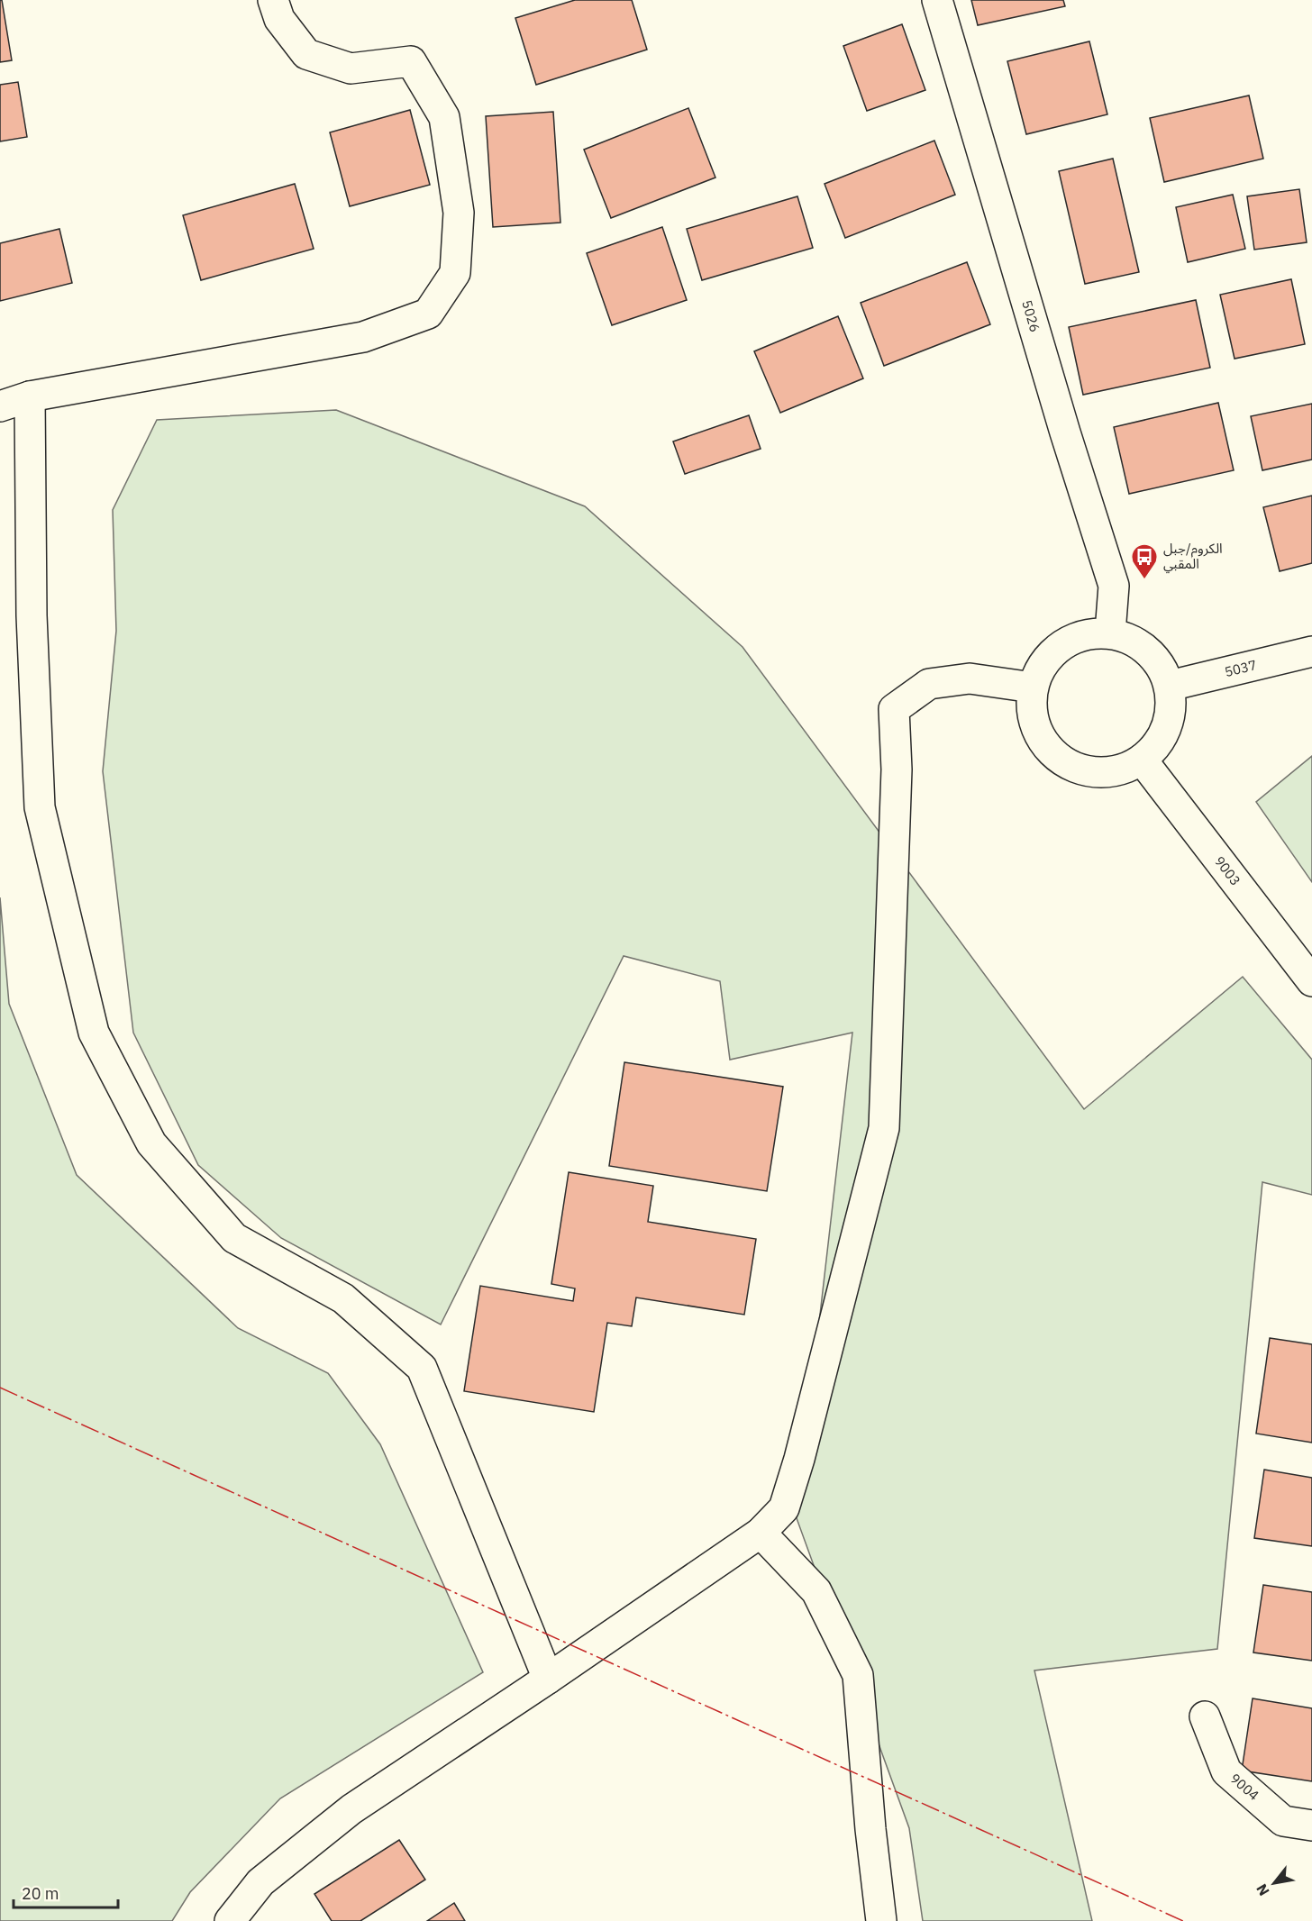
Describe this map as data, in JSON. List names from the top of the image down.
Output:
{
  "streets": {
    "street": [
      "5026",
      "5037",
      "9003",
      "9004"
    ]
  },
  "crossings": [
    ["5026", "5037"],
    ["5026", "9003"],
    ["5037", "9003"]
  ],
  "places": {
    "bus stop": ["الكروم/جبل المقبي"]
  },
  "scale_bar": "20 m",
  "north": "bottom left"
}
